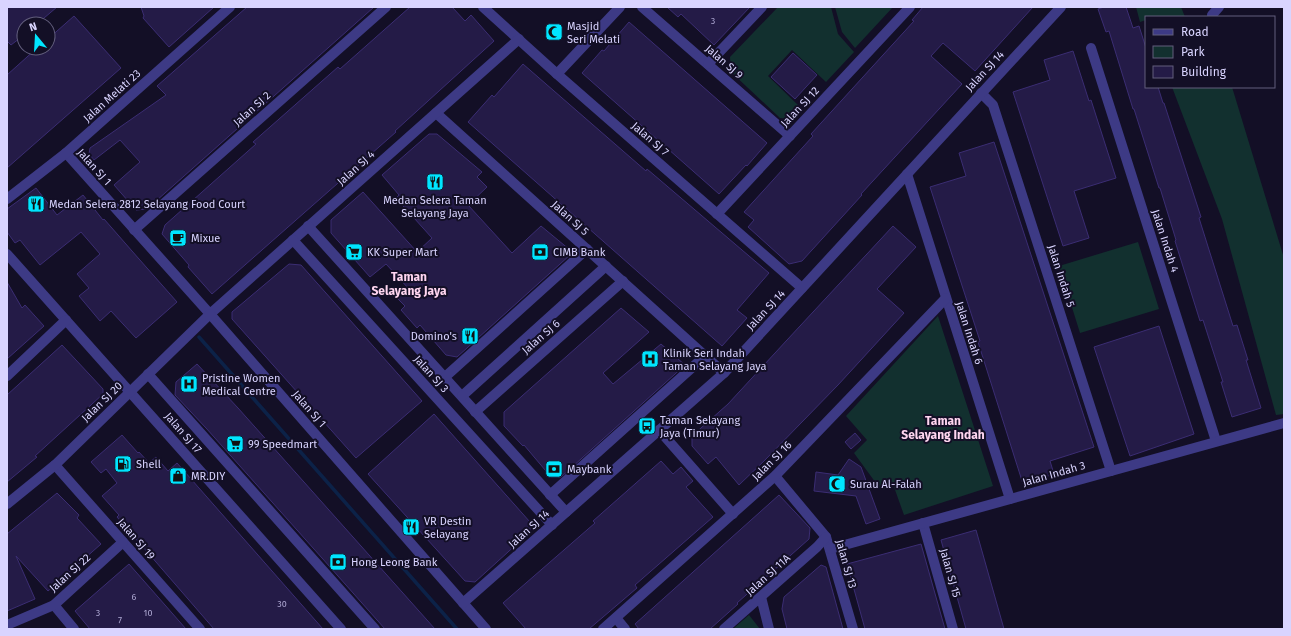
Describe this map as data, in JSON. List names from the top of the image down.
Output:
{
  "streets": {
    "street": [
      "Jalan SJ 9",
      "Jalan SJ 14",
      "Jalan Melati 23",
      "Jalan SJ 12",
      "Jalan SJ 2",
      "Jalan SJ 7",
      "Jalan SJ 1",
      "Jalan SJ 4",
      "Jalan SJ 5",
      "Jalan Indah 4",
      "Jalan Indah 5",
      "Jalan Indah 6",
      "Jalan SJ 6",
      "Jalan SJ 3",
      "Jalan SJ 20",
      "Jalan SJ 17",
      "Jalan SJ 16",
      "Jalan Indah 3",
      "Jalan SJ 19",
      "Jalan SJ 13",
      "Jalan SJ 22",
      "Jalan SJ 15",
      "Jalan SJ 11A"
    ]
  },
  "crossings": [
    ["Jalan SJ 9", "Jalan SJ 12"],
    ["Jalan SJ 14", "Jalan SJ 7"],
    ["Jalan SJ 14", "Jalan SJ 1"],
    ["Jalan SJ 14", "Jalan SJ 5"],
    ["Jalan SJ 14", "Jalan Indah 5"],
    ["Jalan SJ 14", "Jalan Indah 6"],
    ["Jalan SJ 14", "Jalan SJ 3"],
    ["Jalan Melati 23", "Jalan SJ 1"],
    ["Jalan SJ 12", "Jalan SJ 7"],
    ["Jalan SJ 2", "Jalan SJ 1"],
    ["Jalan SJ 7", "Jalan SJ 4"],
    ["Jalan SJ 1", "Jalan SJ 4"],
    ["Jalan SJ 1", "Jalan SJ 20"],
    ["Jalan SJ 4", "Jalan SJ 5"],
    ["Jalan SJ 4", "Jalan SJ 3"],
    ["Jalan SJ 4", "Jalan SJ 20"],
    ["Jalan SJ 5", "Jalan SJ 6"],
    ["Jalan Indah 4", "Jalan Indah 3"],
    ["Jalan Indah 5", "Jalan Indah 3"],
    ["Jalan Indah 6", "Jalan SJ 16"],
    ["Jalan Indah 6", "Jalan Indah 3"],
    ["Jalan SJ 6", "Jalan SJ 3"],
    ["Jalan SJ 20", "Jalan SJ 17"],
    ["Jalan SJ 20", "Jalan SJ 19"],
    ["Jalan SJ 16", "Jalan SJ 13"],
    ["Jalan Indah 3", "Jalan SJ 13"],
    ["Jalan Indah 3", "Jalan SJ 15"],
    ["Jalan SJ 19", "Jalan SJ 22"],
    ["Jalan SJ 13", "Jalan SJ 11A"]
  ],
  "districts": ["Taman Selayang Jaya", "Taman Selayang Indah"],
  "places": {
    "mosque": ["Masjid Seri Melati", "Surau Al-Falah"],
    "restaurant": [
      "Medan Selera Taman Selayang Jaya",
      "Medan Selera 2812 Selayang Food Court",
      "Domino's",
      "VR Destin Selayang"
    ],
    "cafe": ["Mixue"],
    "supermarket": ["KK Super Mart", "99 Speedmart"],
    "bank": ["CIMB Bank", "Maybank", "Hong Leong Bank"],
    "hospital": ["Klinik Seri Indah Taman Selayang Jaya", "Pristine Women Medical Centre"],
    "bus stop": ["Taman Selayang Jaya (Timur)"],
    "fuel station": ["Shell"],
    "shop": ["MR.DIY"]
  },
  "house_numbers": [
    "3",
    "6",
    "30",
    "3",
    "10",
    "7"
  ],
  "legend": ["Road", "Park", "Building"],
  "north": "top"
}
